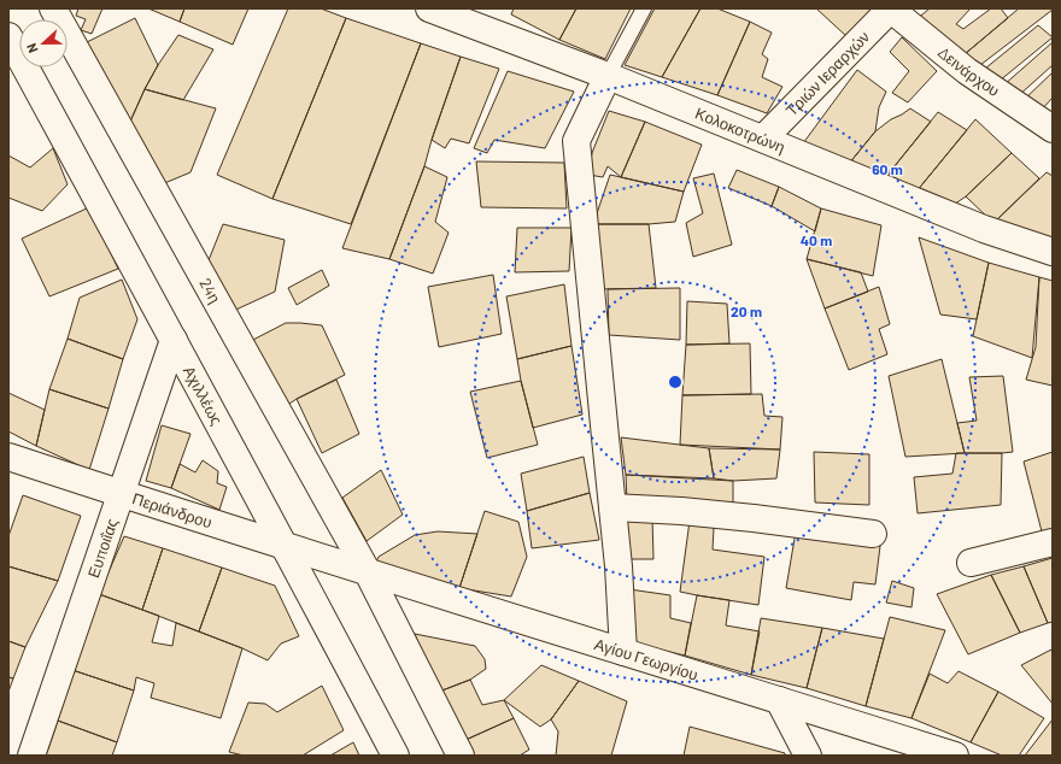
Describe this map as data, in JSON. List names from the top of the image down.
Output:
{
  "streets": {
    "street": [
      "Δεινάρχου",
      "Τριών Ιεραρχών",
      "Κολοκοτρώνη",
      "24η",
      "Αχιλλέως",
      "Περιάνδρου",
      "Ευποιΐας",
      "Αγίου Γεωργίου"
    ]
  },
  "crossings": [
    ["Δεινάρχου", "Τριών Ιεραρχών"],
    ["Τριών Ιεραρχών", "Κολοκοτρώνη"],
    ["24η", "Αγίου Γεωργίου"],
    ["Αχιλλέως", "Περιάνδρου"],
    ["Αχιλλέως", "Ευποιΐας"],
    ["Περιάνδρου", "Ευποιΐας"],
    ["Περιάνδρου", "Αγίου Γεωργίου"]
  ],
  "north": "left",
  "rings": ["60 m", "40 m", "20 m"]
}
